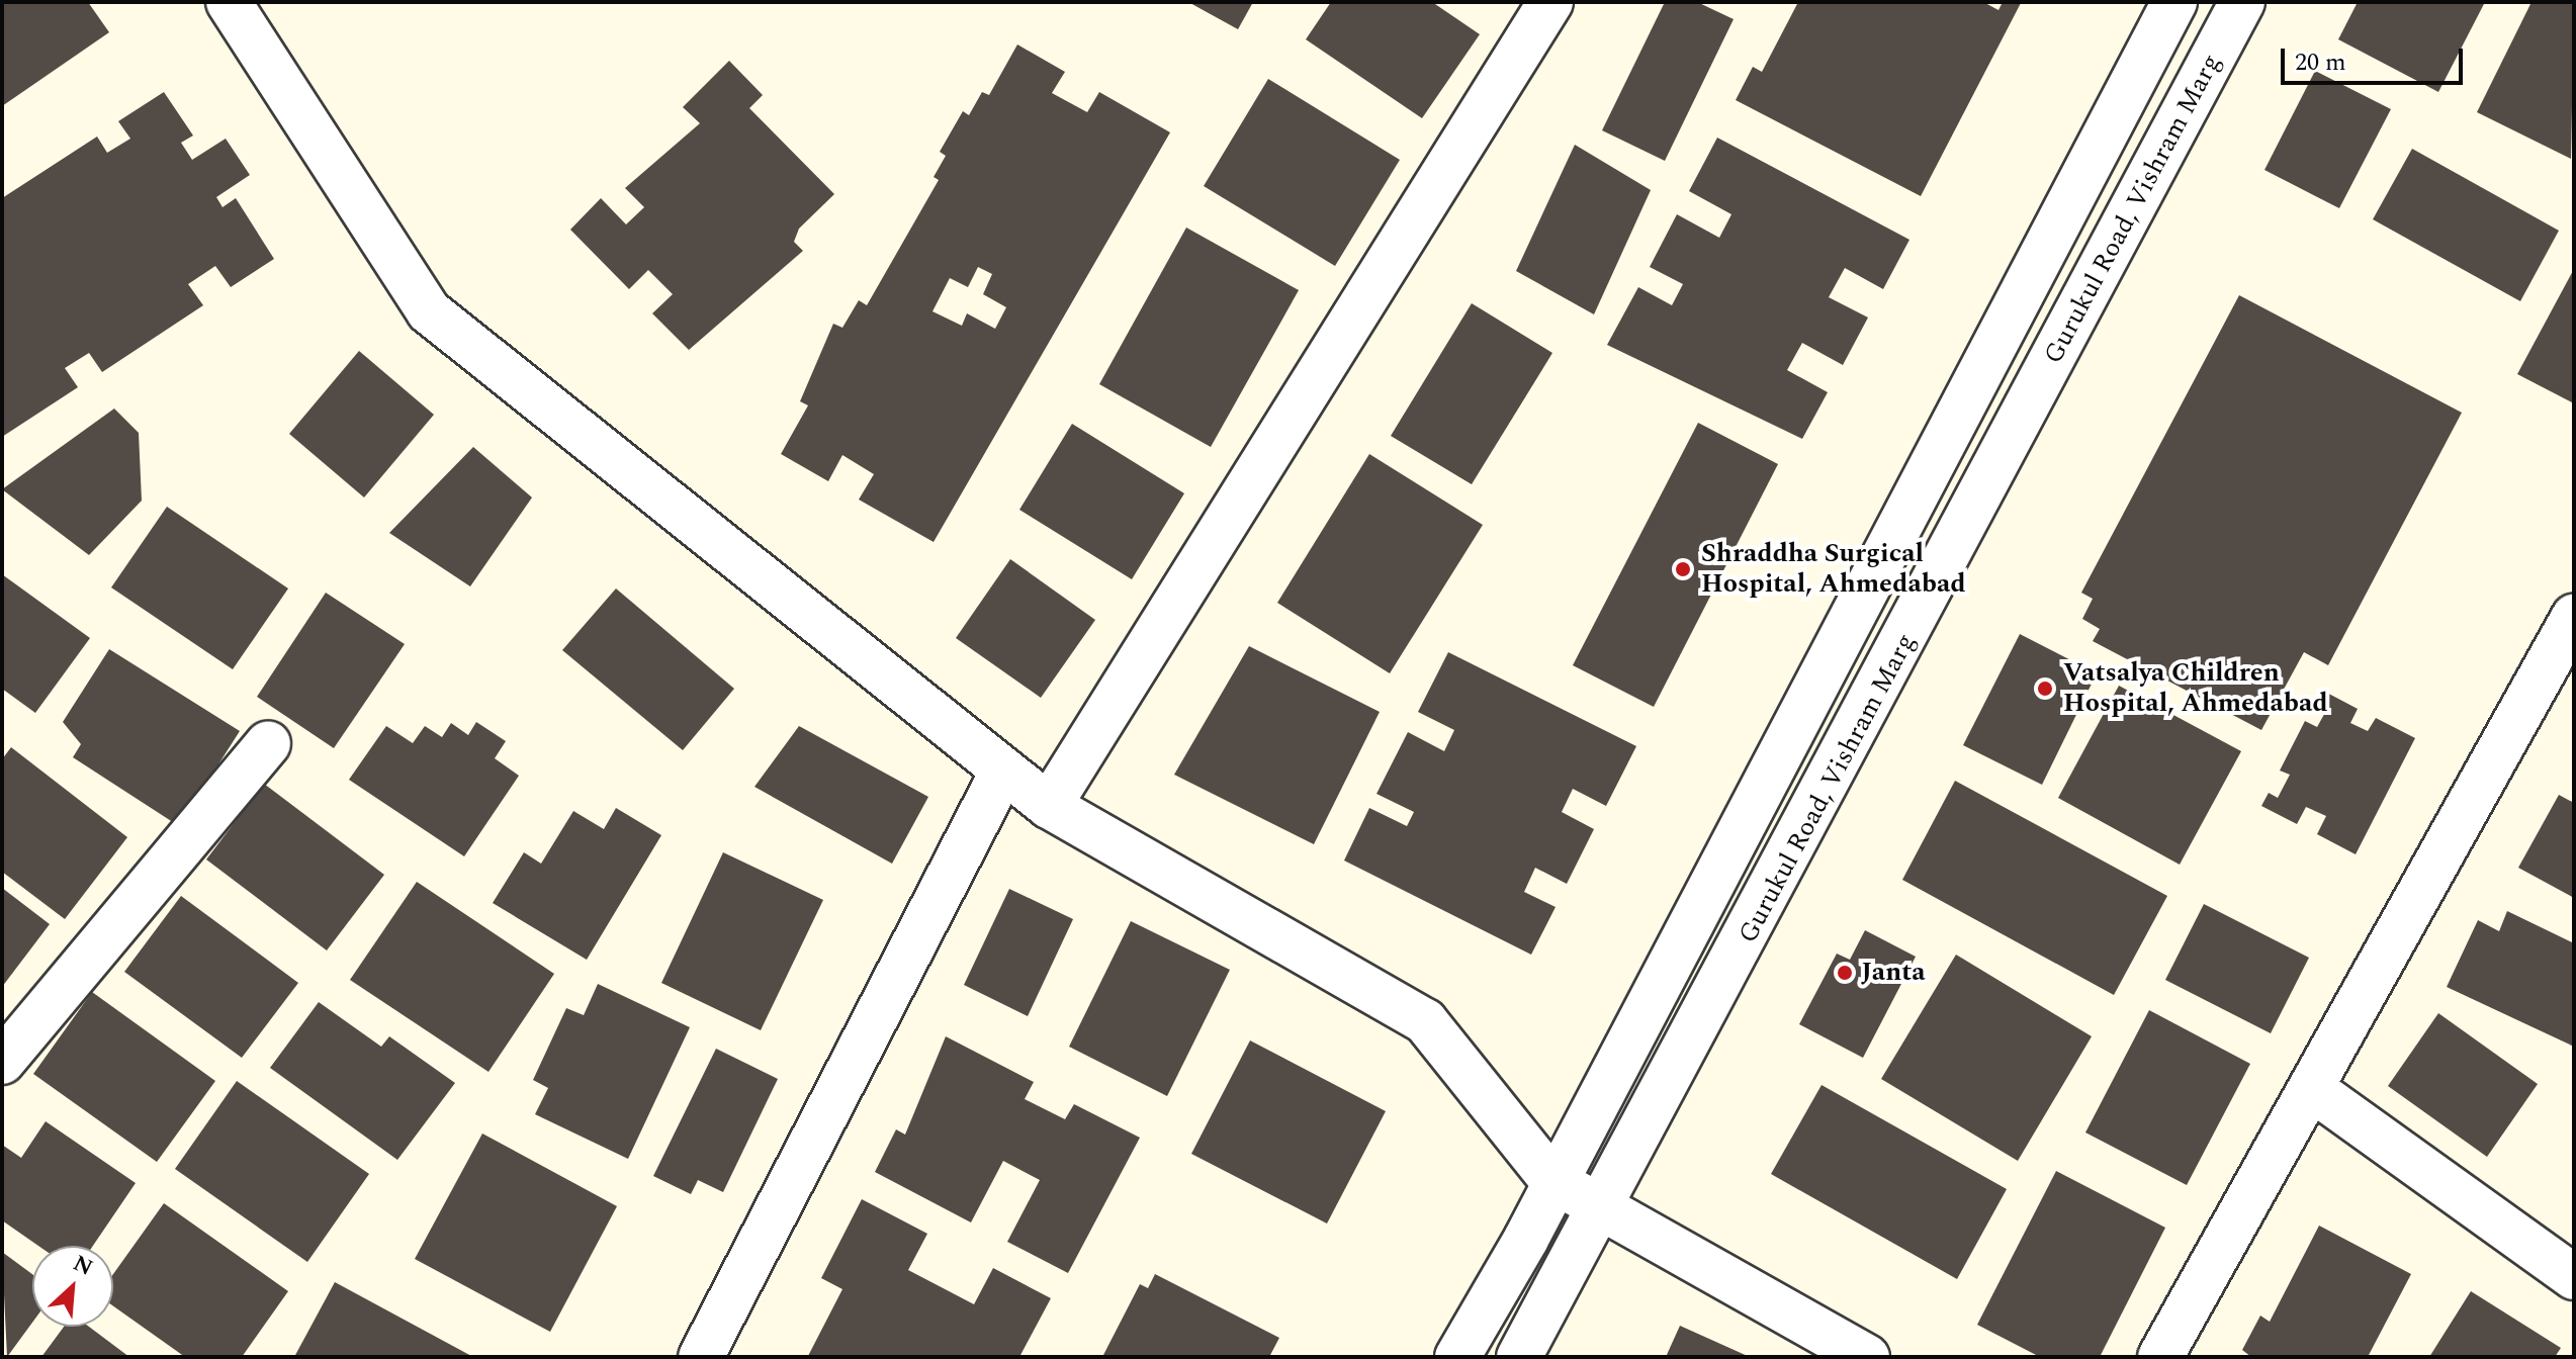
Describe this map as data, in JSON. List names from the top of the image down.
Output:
{
  "streets": {
    "street": ["Gurukul Road, Vishram Marg"]
  },
  "places": ["Shraddha Surgical Hospital, Ahmedabad", "Vatsalya Children Hospital, Ahmedabad", "Janta"],
  "scale_bar": "20 m",
  "north": "top right"
}
